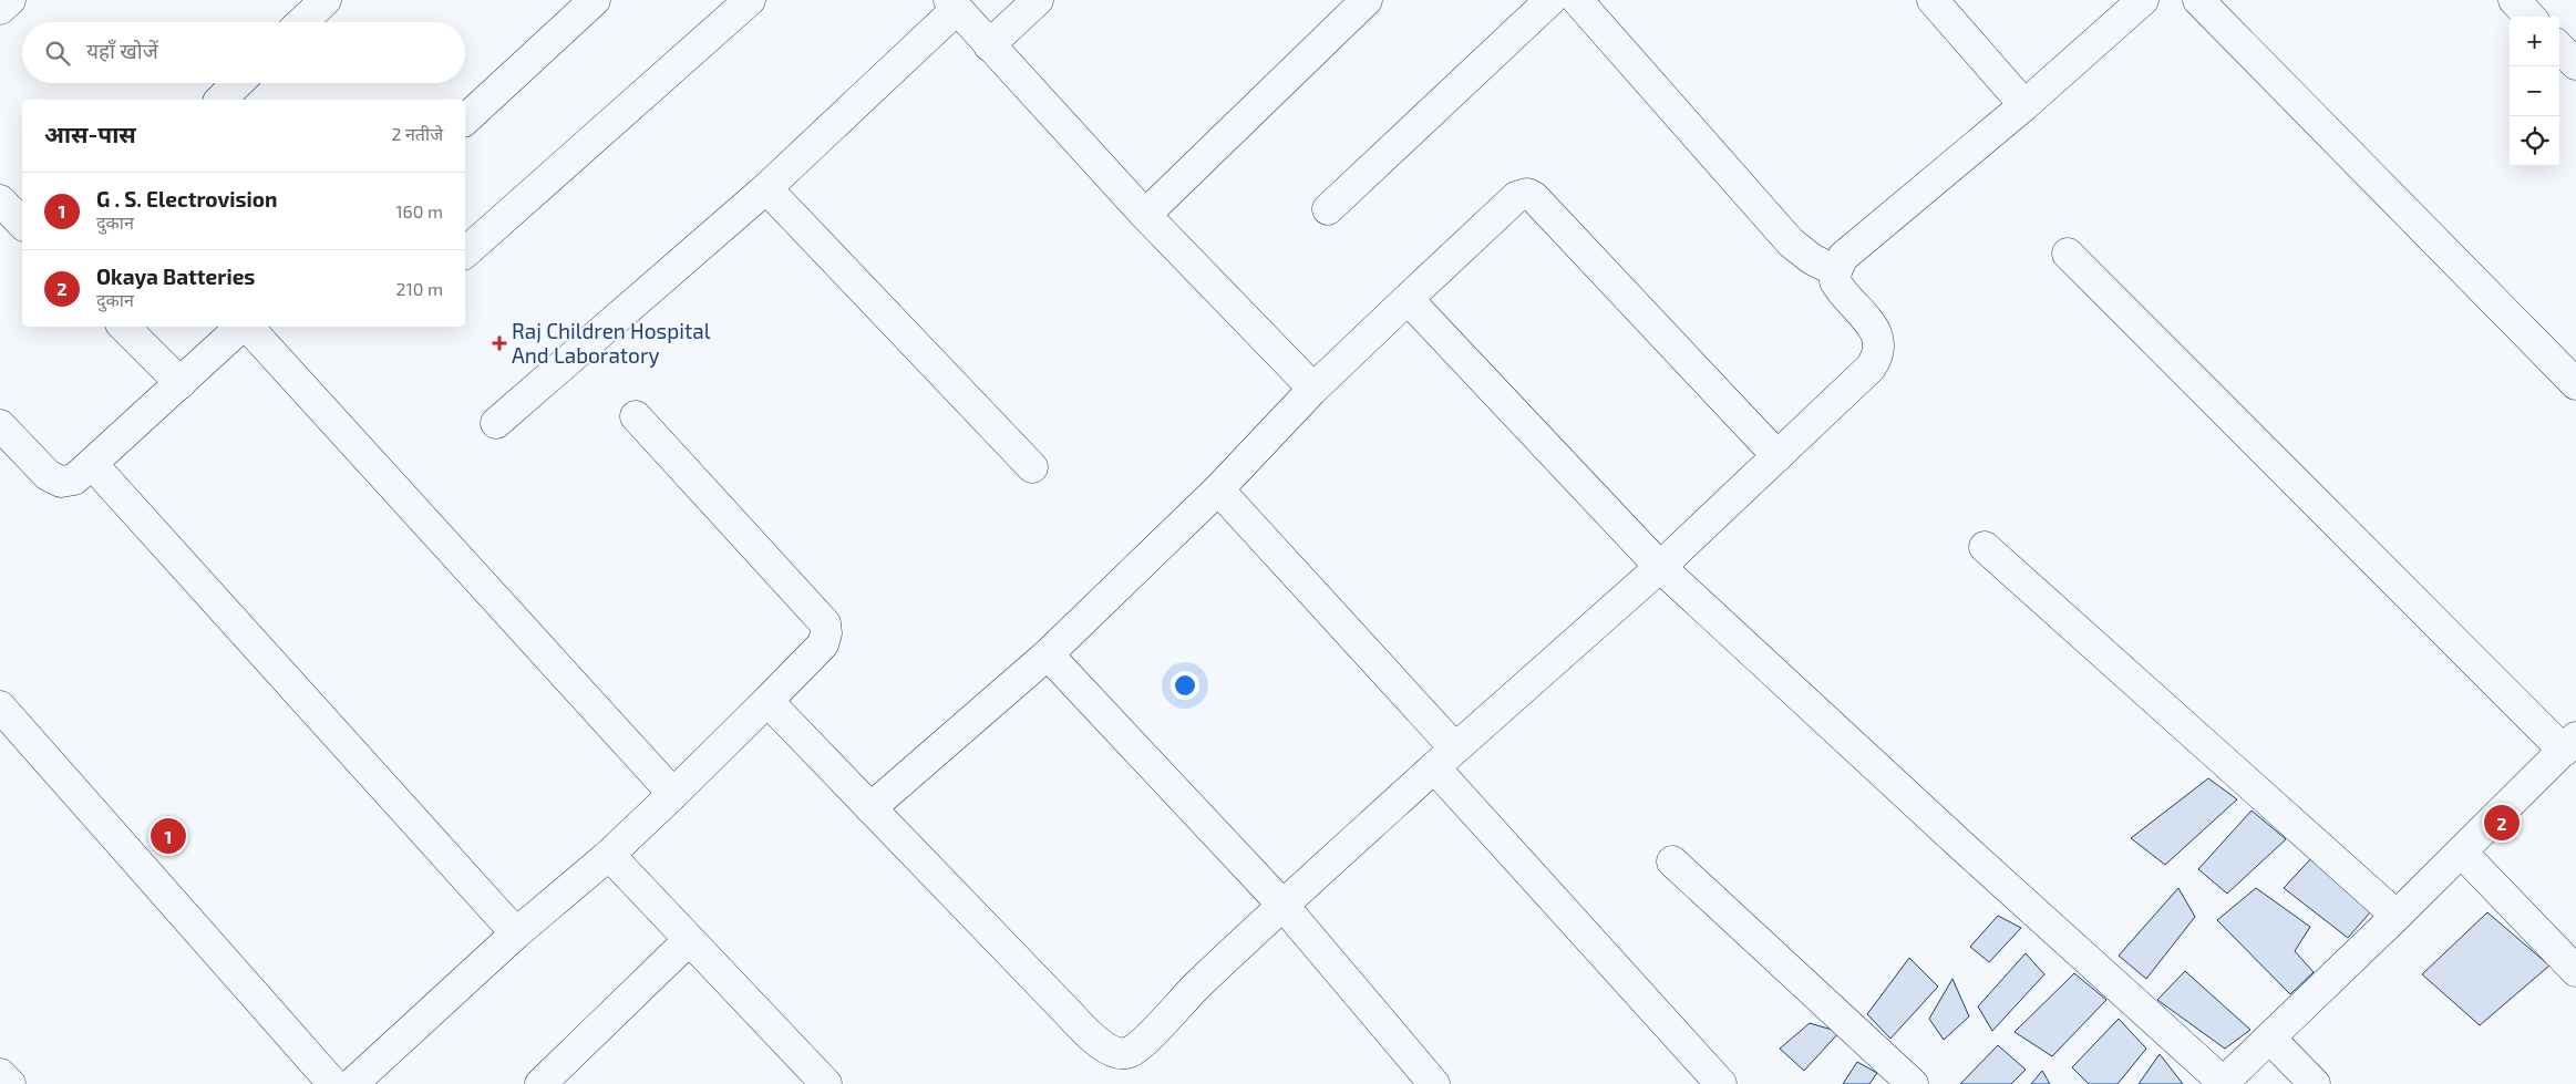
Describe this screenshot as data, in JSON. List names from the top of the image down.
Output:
{
  "places": {
    "health": ["Raj Children Hospital And Laboratory"]
  },
  "page": {
    "map_buttons": ["+", "−"],
    "search": "यहाँ खोजें",
    "heading": ["आस-पास", "2 नतीजे"],
    "list": [
      {
        "mark": "1",
        "name": "G . S. Electrovision",
        "note": "दुकान",
        "value": "160 m"
      },
      {
        "mark": "2",
        "name": "Okaya Batteries",
        "note": "दुकान",
        "value": "210 m"
      }
    ],
    "pins": ["2", "1"]
  }
}
